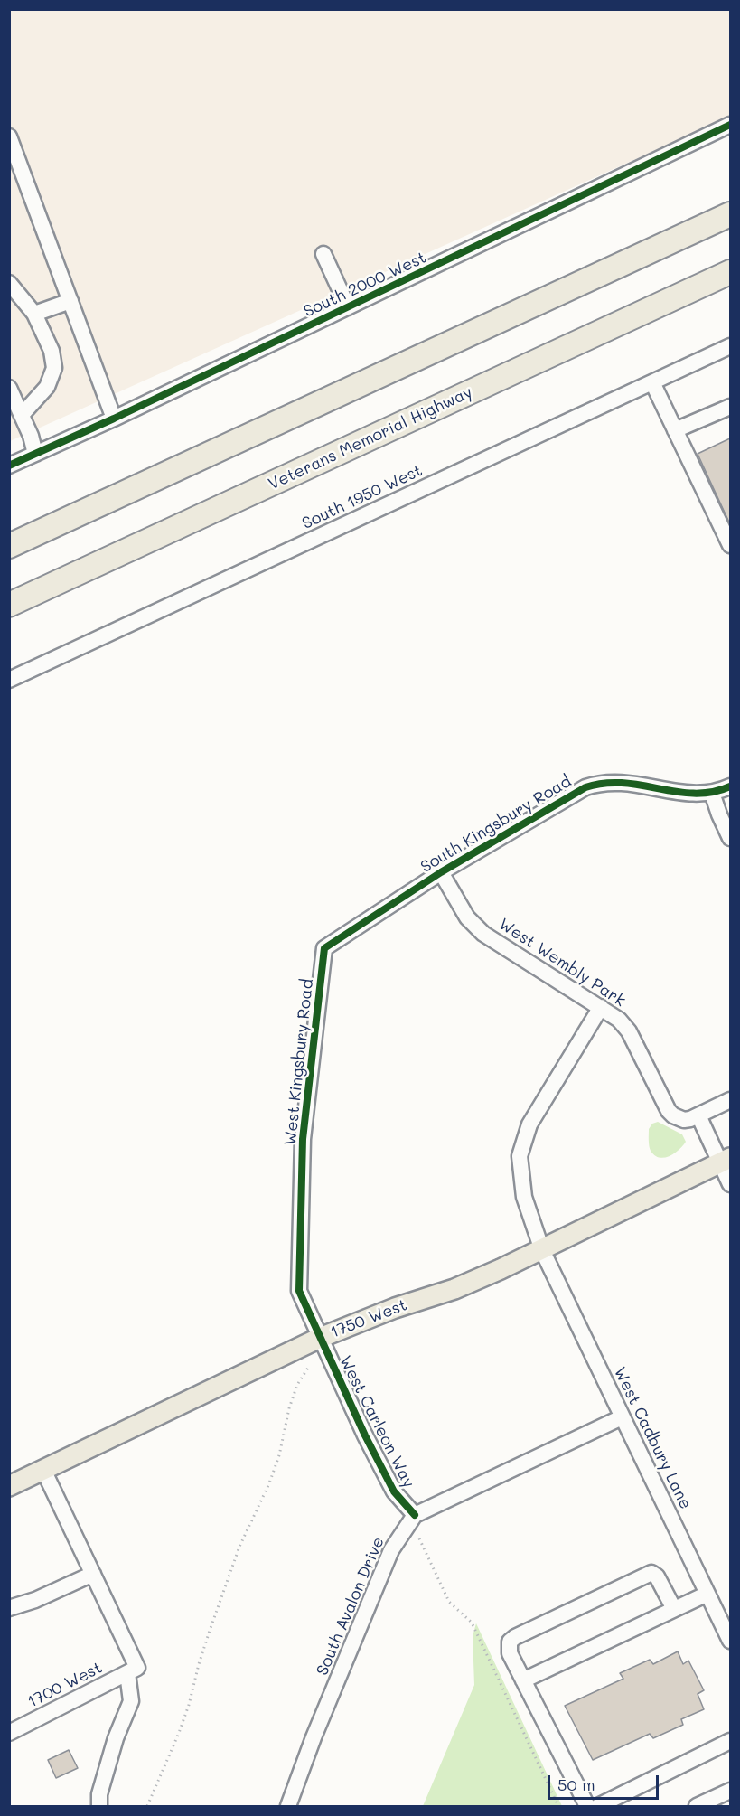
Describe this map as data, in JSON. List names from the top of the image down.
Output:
{
  "streets": {
    "highway": ["Veterans Memorial Highway"],
    "main road": ["1750 West"],
    "street": [
      "South 2000 West",
      "South 1950 West",
      "South Kingsbury Road",
      "West Wembly Park",
      "West Kingsbury Road",
      "West Carleon Way",
      "West Cadbury Lane",
      "South Avalon Drive",
      "1700 West"
    ]
  },
  "crossings": [
    ["South Kingsbury Road", "West Wembly Park"],
    ["South Kingsbury Road", "West Kingsbury Road"],
    ["West Wembly Park", "West Cadbury Lane"],
    ["West Kingsbury Road", "1750 West"],
    ["West Kingsbury Road", "West Carleon Way"],
    ["1750 West", "West Carleon Way"],
    ["1750 West", "West Cadbury Lane"],
    ["West Carleon Way", "South Avalon Drive"]
  ],
  "scale_bar": "50 m"
}
